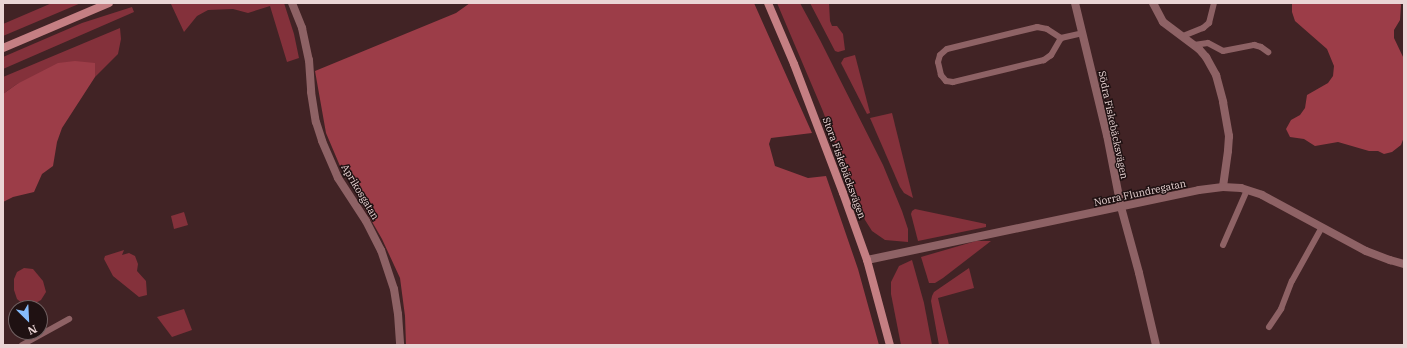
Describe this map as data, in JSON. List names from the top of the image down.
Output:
{
  "streets": {
    "street": [
      "Södra Fiskebäcksvägen",
      "Stora Fiskebäcksvägen",
      "Aprikosgatan",
      "Norra Flundregatan"
    ]
  },
  "crossings": [
    ["Södra Fiskebäcksvägen", "Norra Flundregatan"],
    ["Stora Fiskebäcksvägen", "Norra Flundregatan"]
  ],
  "north": "bottom right"
}
